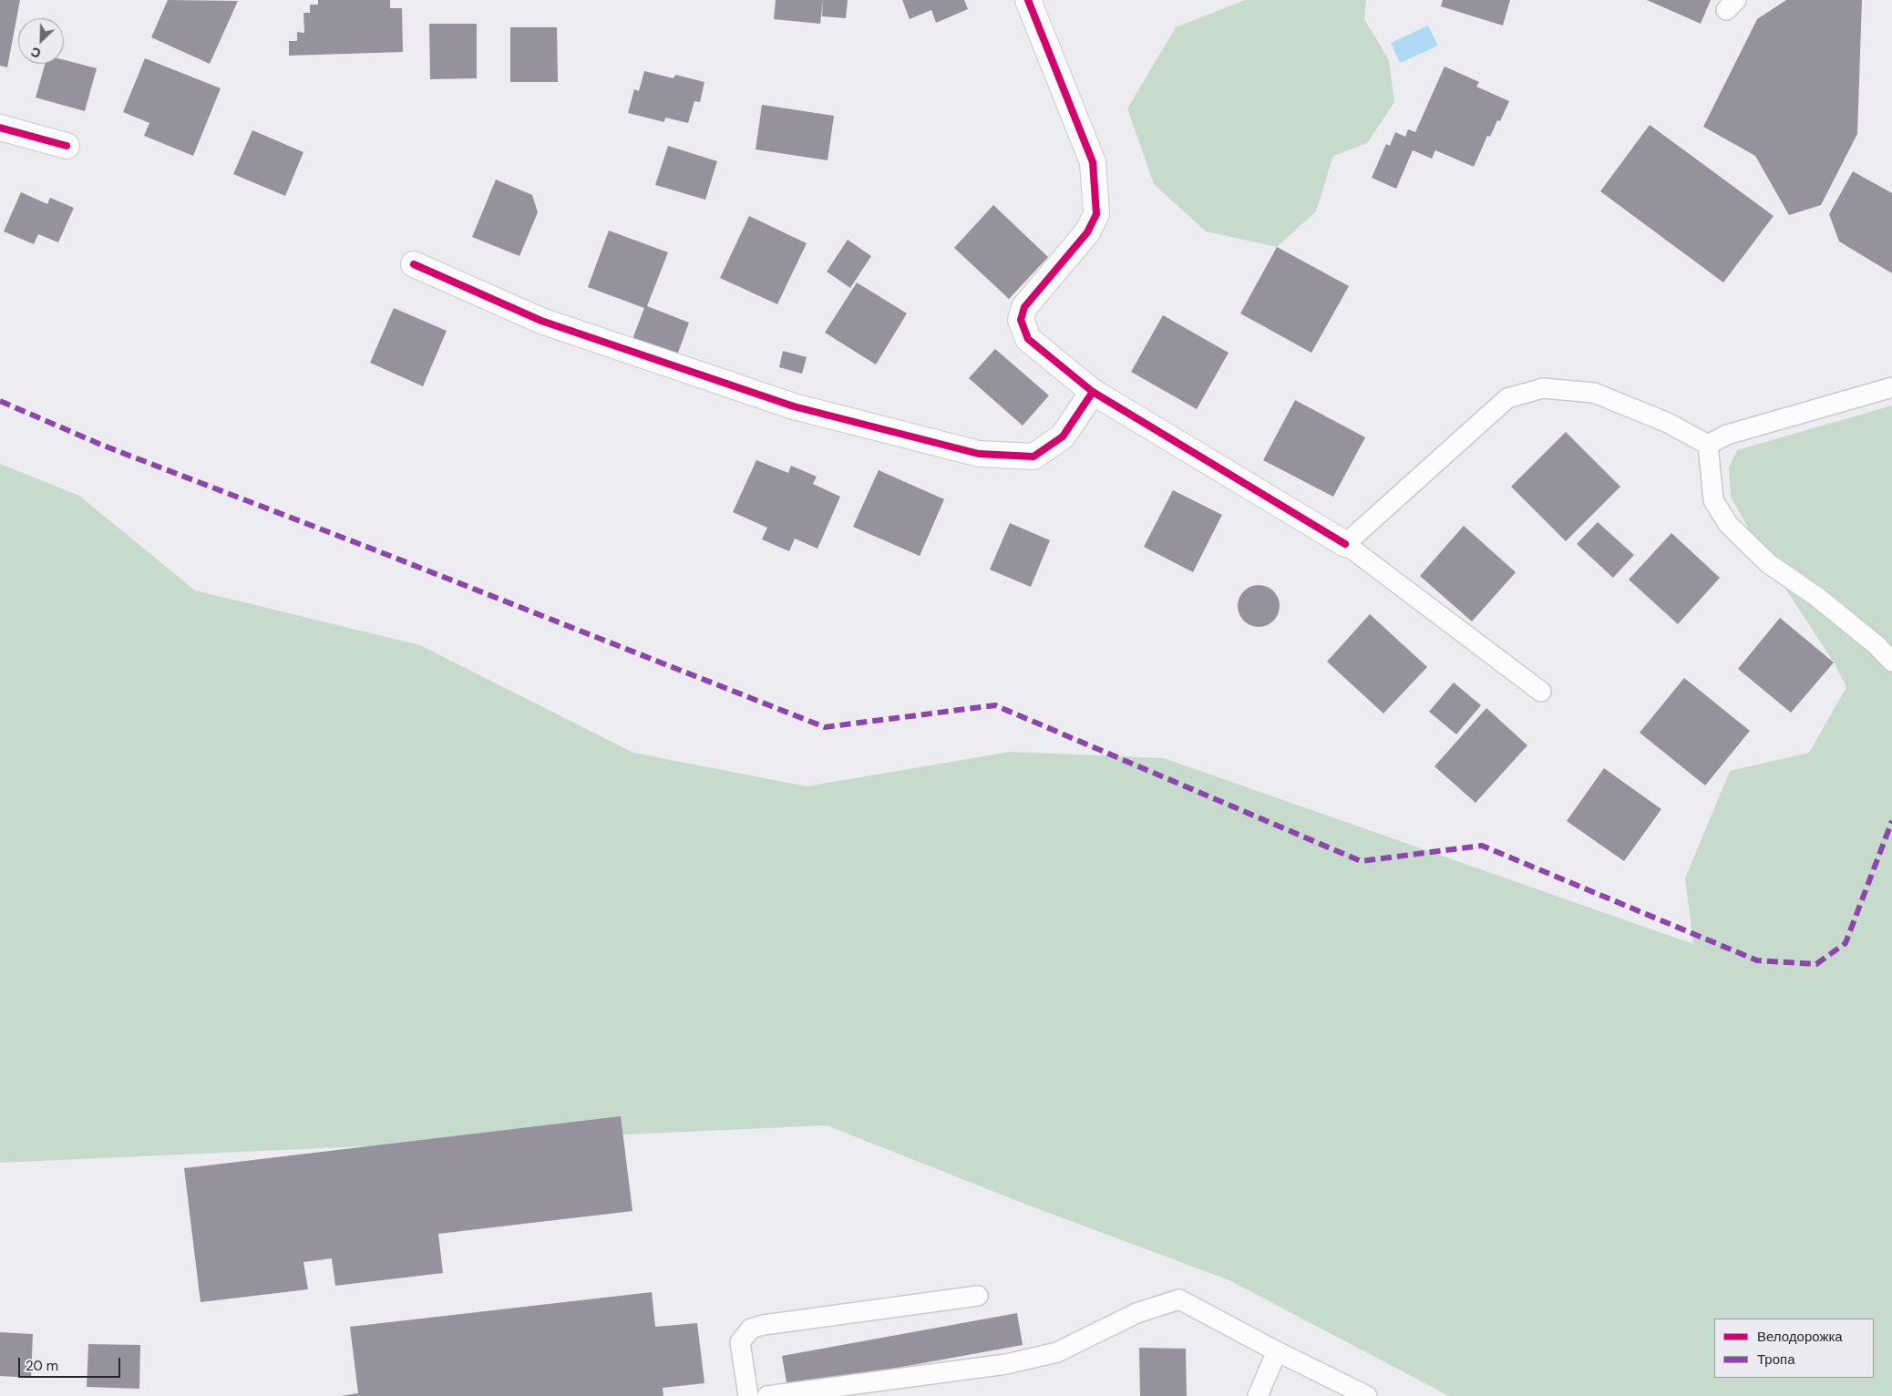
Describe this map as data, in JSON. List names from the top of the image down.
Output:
{
  "legend": ["Велодорожка", "Тропа"],
  "scale_bar": "20 m",
  "north": "bottom left"
}
